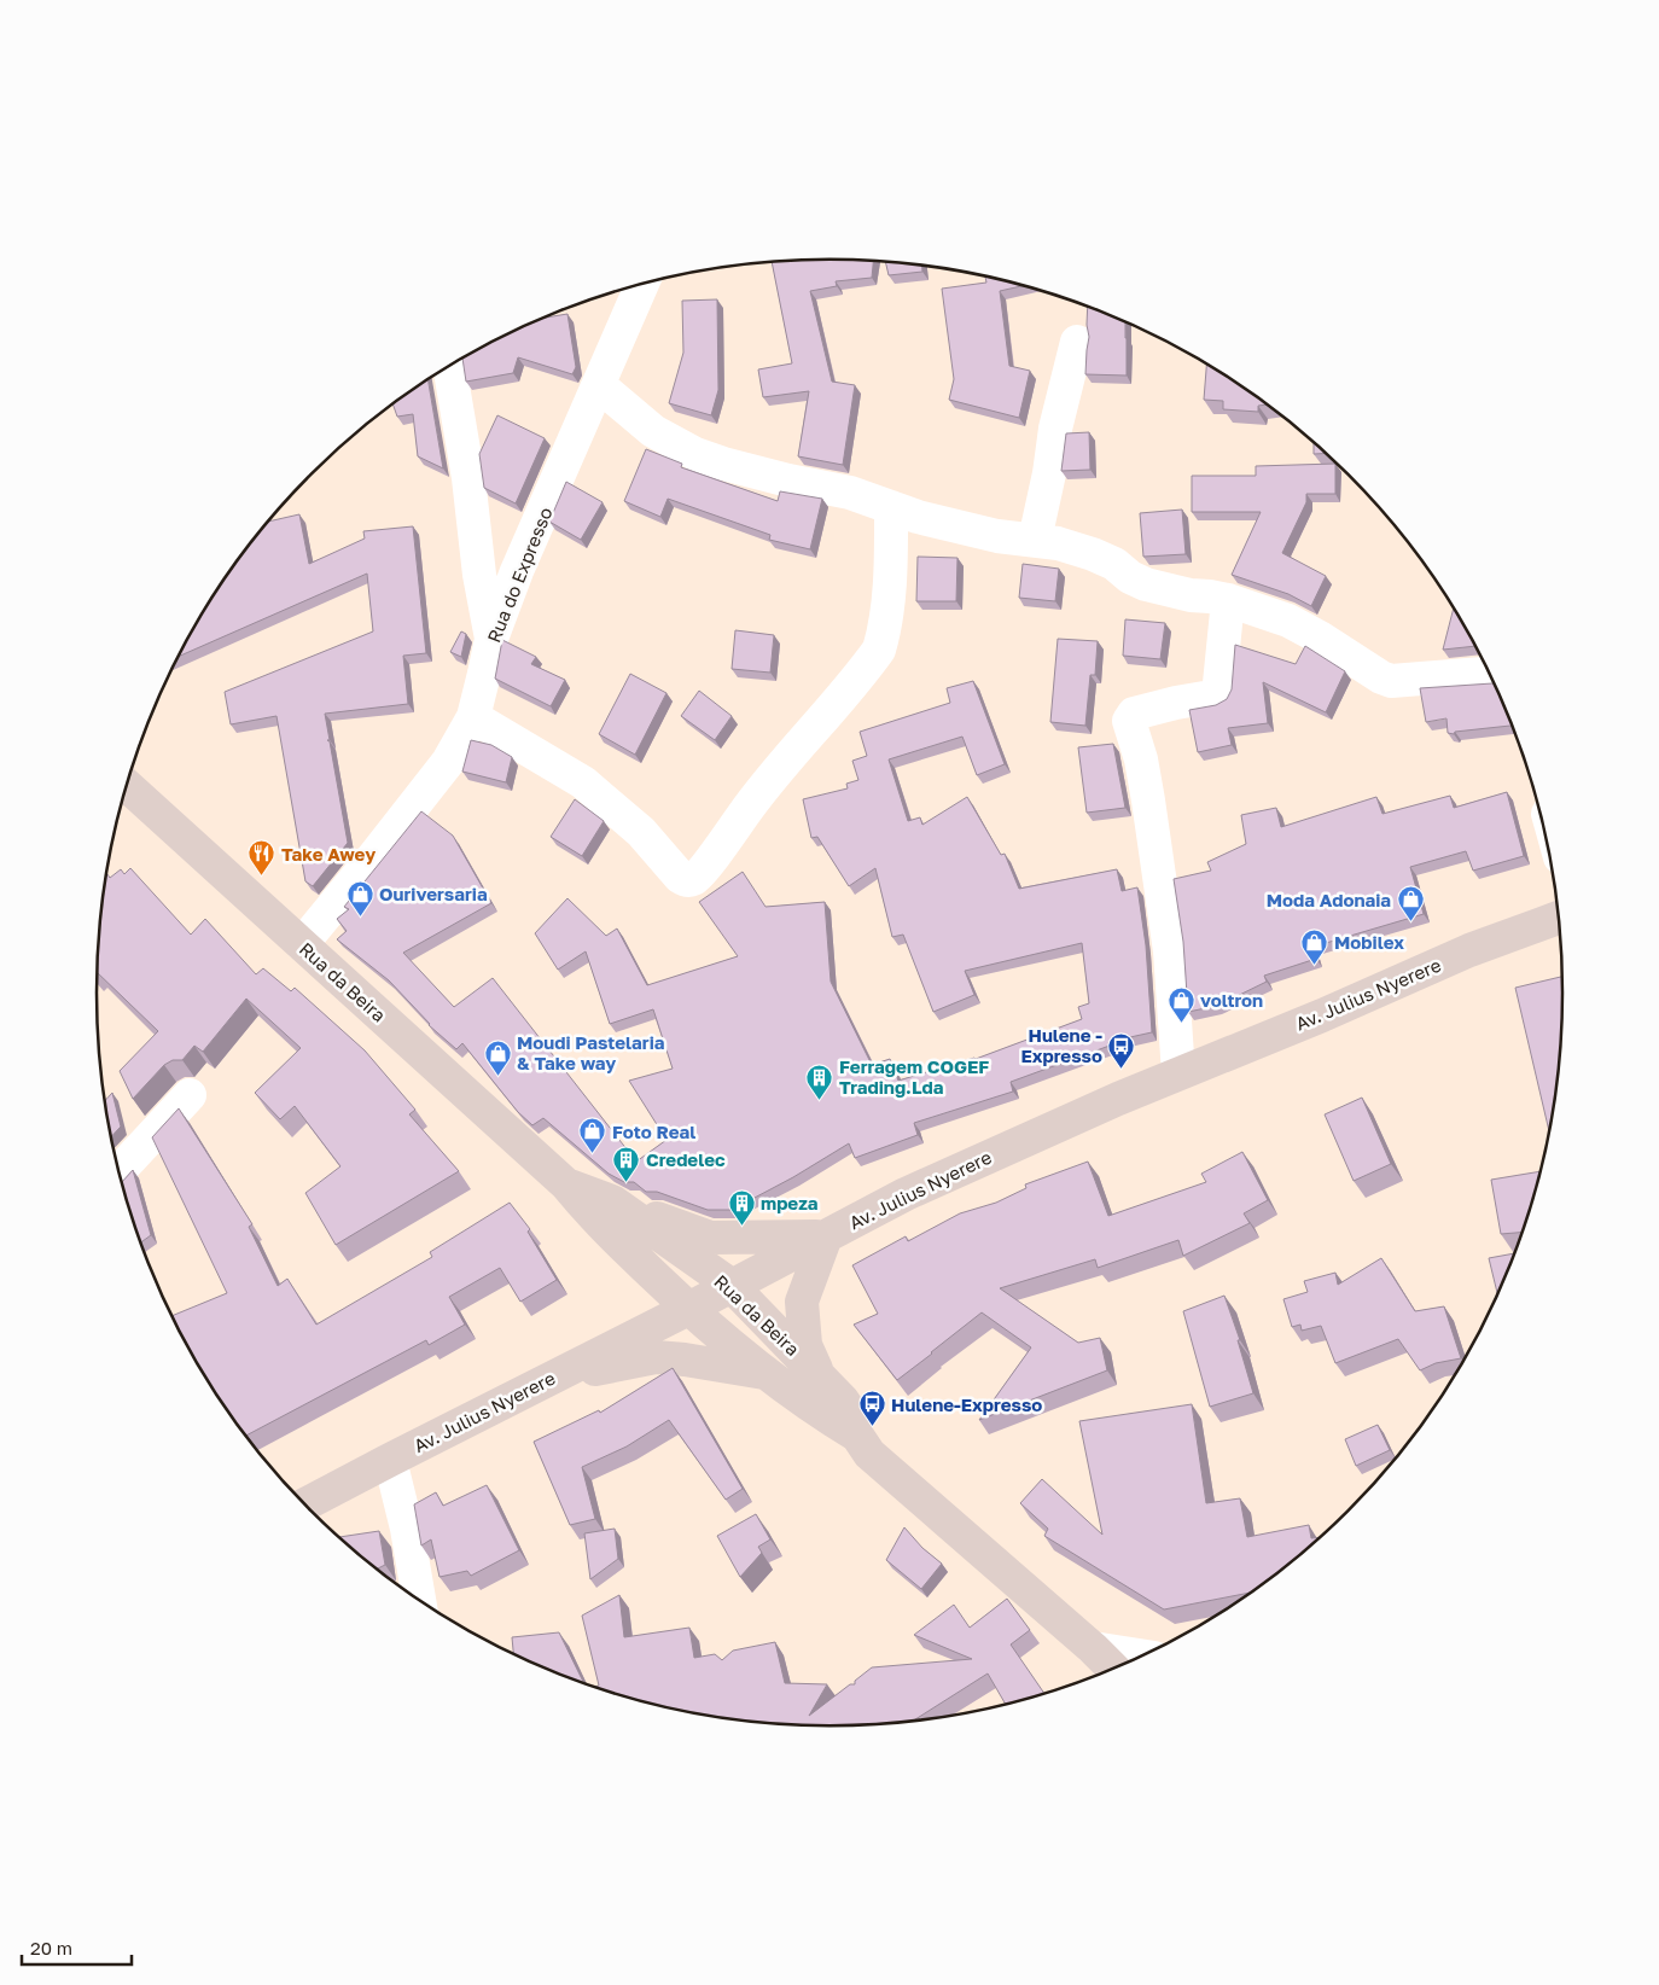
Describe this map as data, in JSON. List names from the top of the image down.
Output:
{
  "streets": {
    "main road": ["Rua da Beira", "Av. Julius Nyerere"],
    "street": ["Rua do Expresso"]
  },
  "crossings": [
    ["Rua do Expresso", "Rua da Beira"],
    ["Rua da Beira", "Av. Julius Nyerere"]
  ],
  "places": {
    "restaurant": ["Take Awey"],
    "shop": [
      "Ouriversaria",
      "Moda Adonaia",
      "Mobilex",
      "voltron",
      "Moudi Pastelaria & Take way",
      "Foto Real"
    ],
    "bus stop": ["Hulene - Expresso", "Hulene-Expresso"],
    "building": ["Ferragem COGEF Trading.Lda", "Credelec", "mpeza"]
  },
  "scale_bar": "20 m"
}
